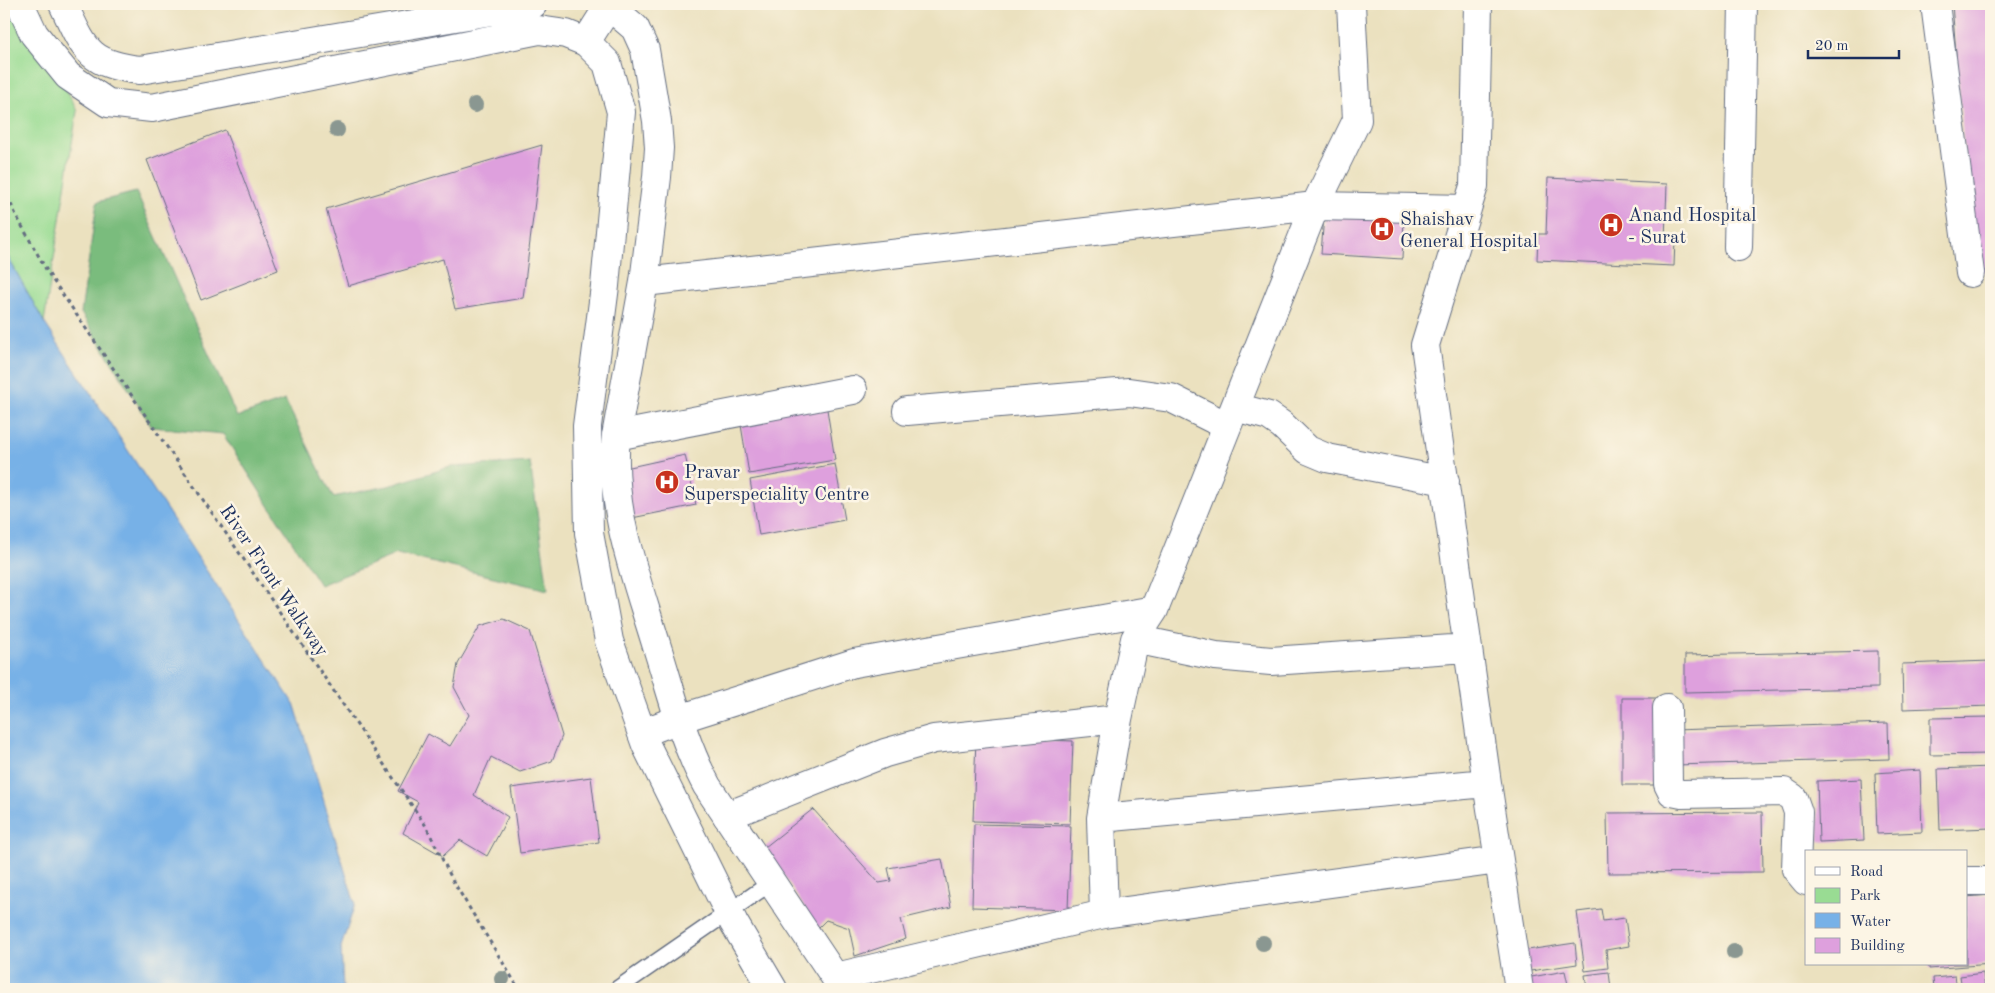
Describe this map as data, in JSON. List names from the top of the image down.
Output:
{
  "streets": {
    "path": ["River Front Walkway"]
  },
  "places": {
    "hospital": ["Anand Hospital - Surat", "Shaishav General Hospital", "Pravar Superspeciality Centre"]
  },
  "legend": [
    "Road",
    "Park",
    "Water",
    "Building"
  ],
  "scale_bar": "20 m"
}
